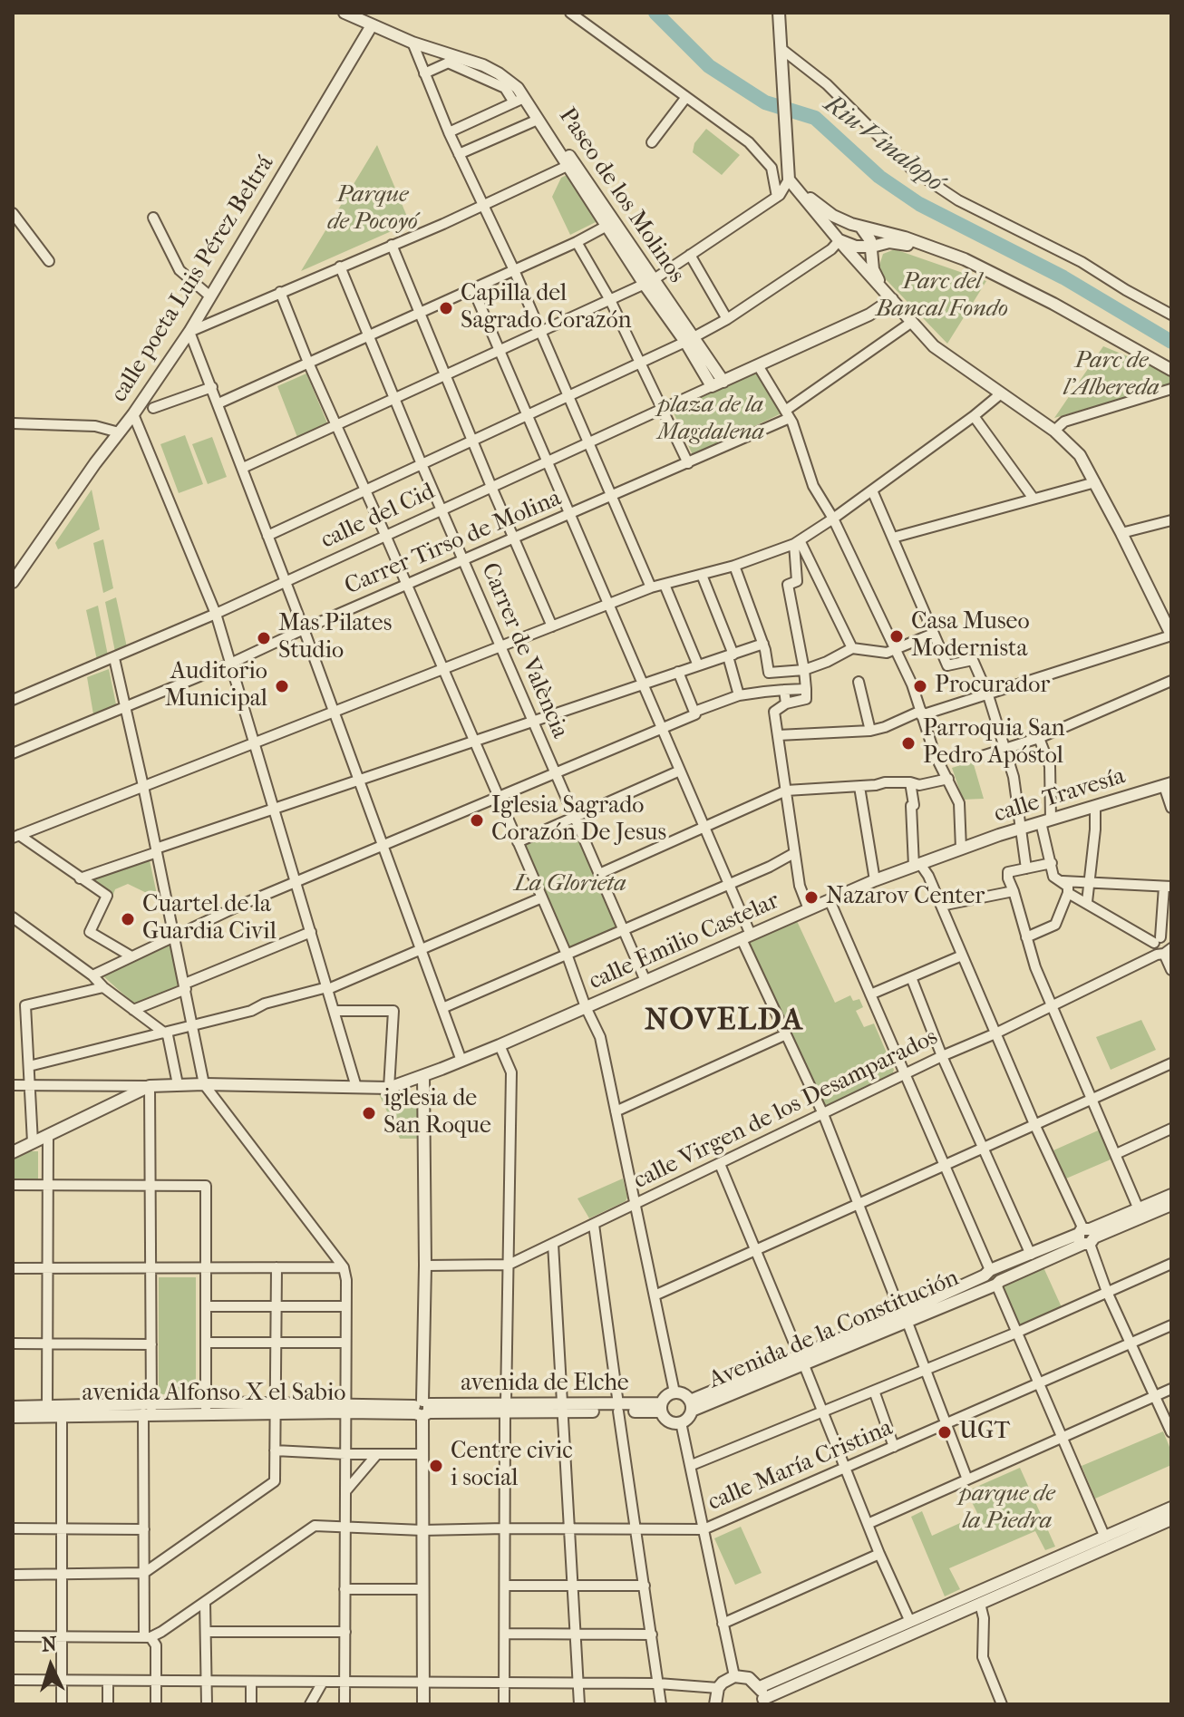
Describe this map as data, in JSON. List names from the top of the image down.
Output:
{
  "streets": {
    "street": [
      "Paseo de los Molinos",
      "calle poeta Luis Pérez Beltrá",
      "calle del Cid",
      "Carrer Tirso de Molina",
      "Carrer de València",
      "calle Travesía",
      "calle Emilio Castelar",
      "calle Virgen de los Desamparados",
      "Avenida de la Constitución",
      "avenida de Elche",
      "avenida Alfonso X el Sabio",
      "calle María Cristina"
    ]
  },
  "crossings": [
    ["Paseo de los Molinos", "calle poeta Luis Pérez Beltrá"],
    ["Paseo de los Molinos", "calle del Cid"],
    ["calle del Cid", "Carrer de València"],
    ["Carrer Tirso de Molina", "Carrer de València"],
    ["Carrer de València", "calle Emilio Castelar"],
    ["calle Travesía", "calle Emilio Castelar"],
    ["Avenida de la Constitución", "avenida de Elche"],
    ["avenida de Elche", "avenida Alfonso X el Sabio"]
  ],
  "districts": ["NOVELDA"],
  "water": ["Riu Vinalopó"],
  "parks": [
    "Parque de Pocoyó",
    "Parc del Bancal Fondo",
    "Parc de l'Albereda",
    "plaza de la Magdalena",
    "La Glorieta",
    "parque de la Piedra"
  ],
  "places": [
    "Capilla del Sagrado Corazón",
    "Casa Museo Modernista",
    "Mas Pilates Studio",
    "Auditorio Municipal",
    "Procurador",
    "Parroquia San Pedro Apóstol",
    "Iglesia Sagrado Corazón De Jesus",
    "Nazarov Center",
    "Cuartel de la Guardia Civil",
    "iglesia de San Roque",
    "UGT",
    "Centre civic i social"
  ],
  "north": "top"
}
